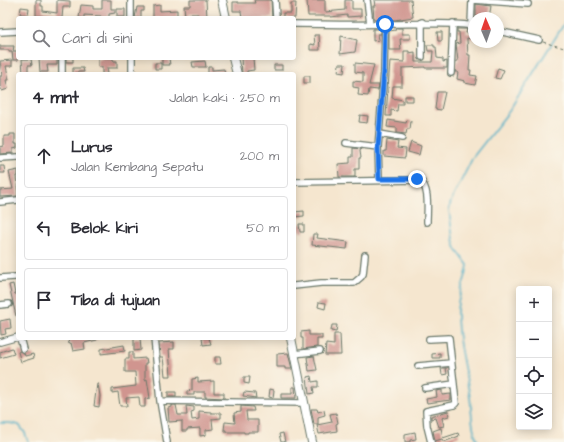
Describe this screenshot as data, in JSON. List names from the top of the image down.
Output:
{
  "north": "top",
  "page": {
    "search": "Cari di sini",
    "heading": ["4 mnt", "Jalan kaki · 250 m"],
    "list": [
      ["Lurus", "Jalan Kembang Sepatu", "200 m"],
      ["Belok kiri", "50 m"],
      "Tiba di tujuan"
    ],
    "map_buttons": ["+", "−"]
  }
}
